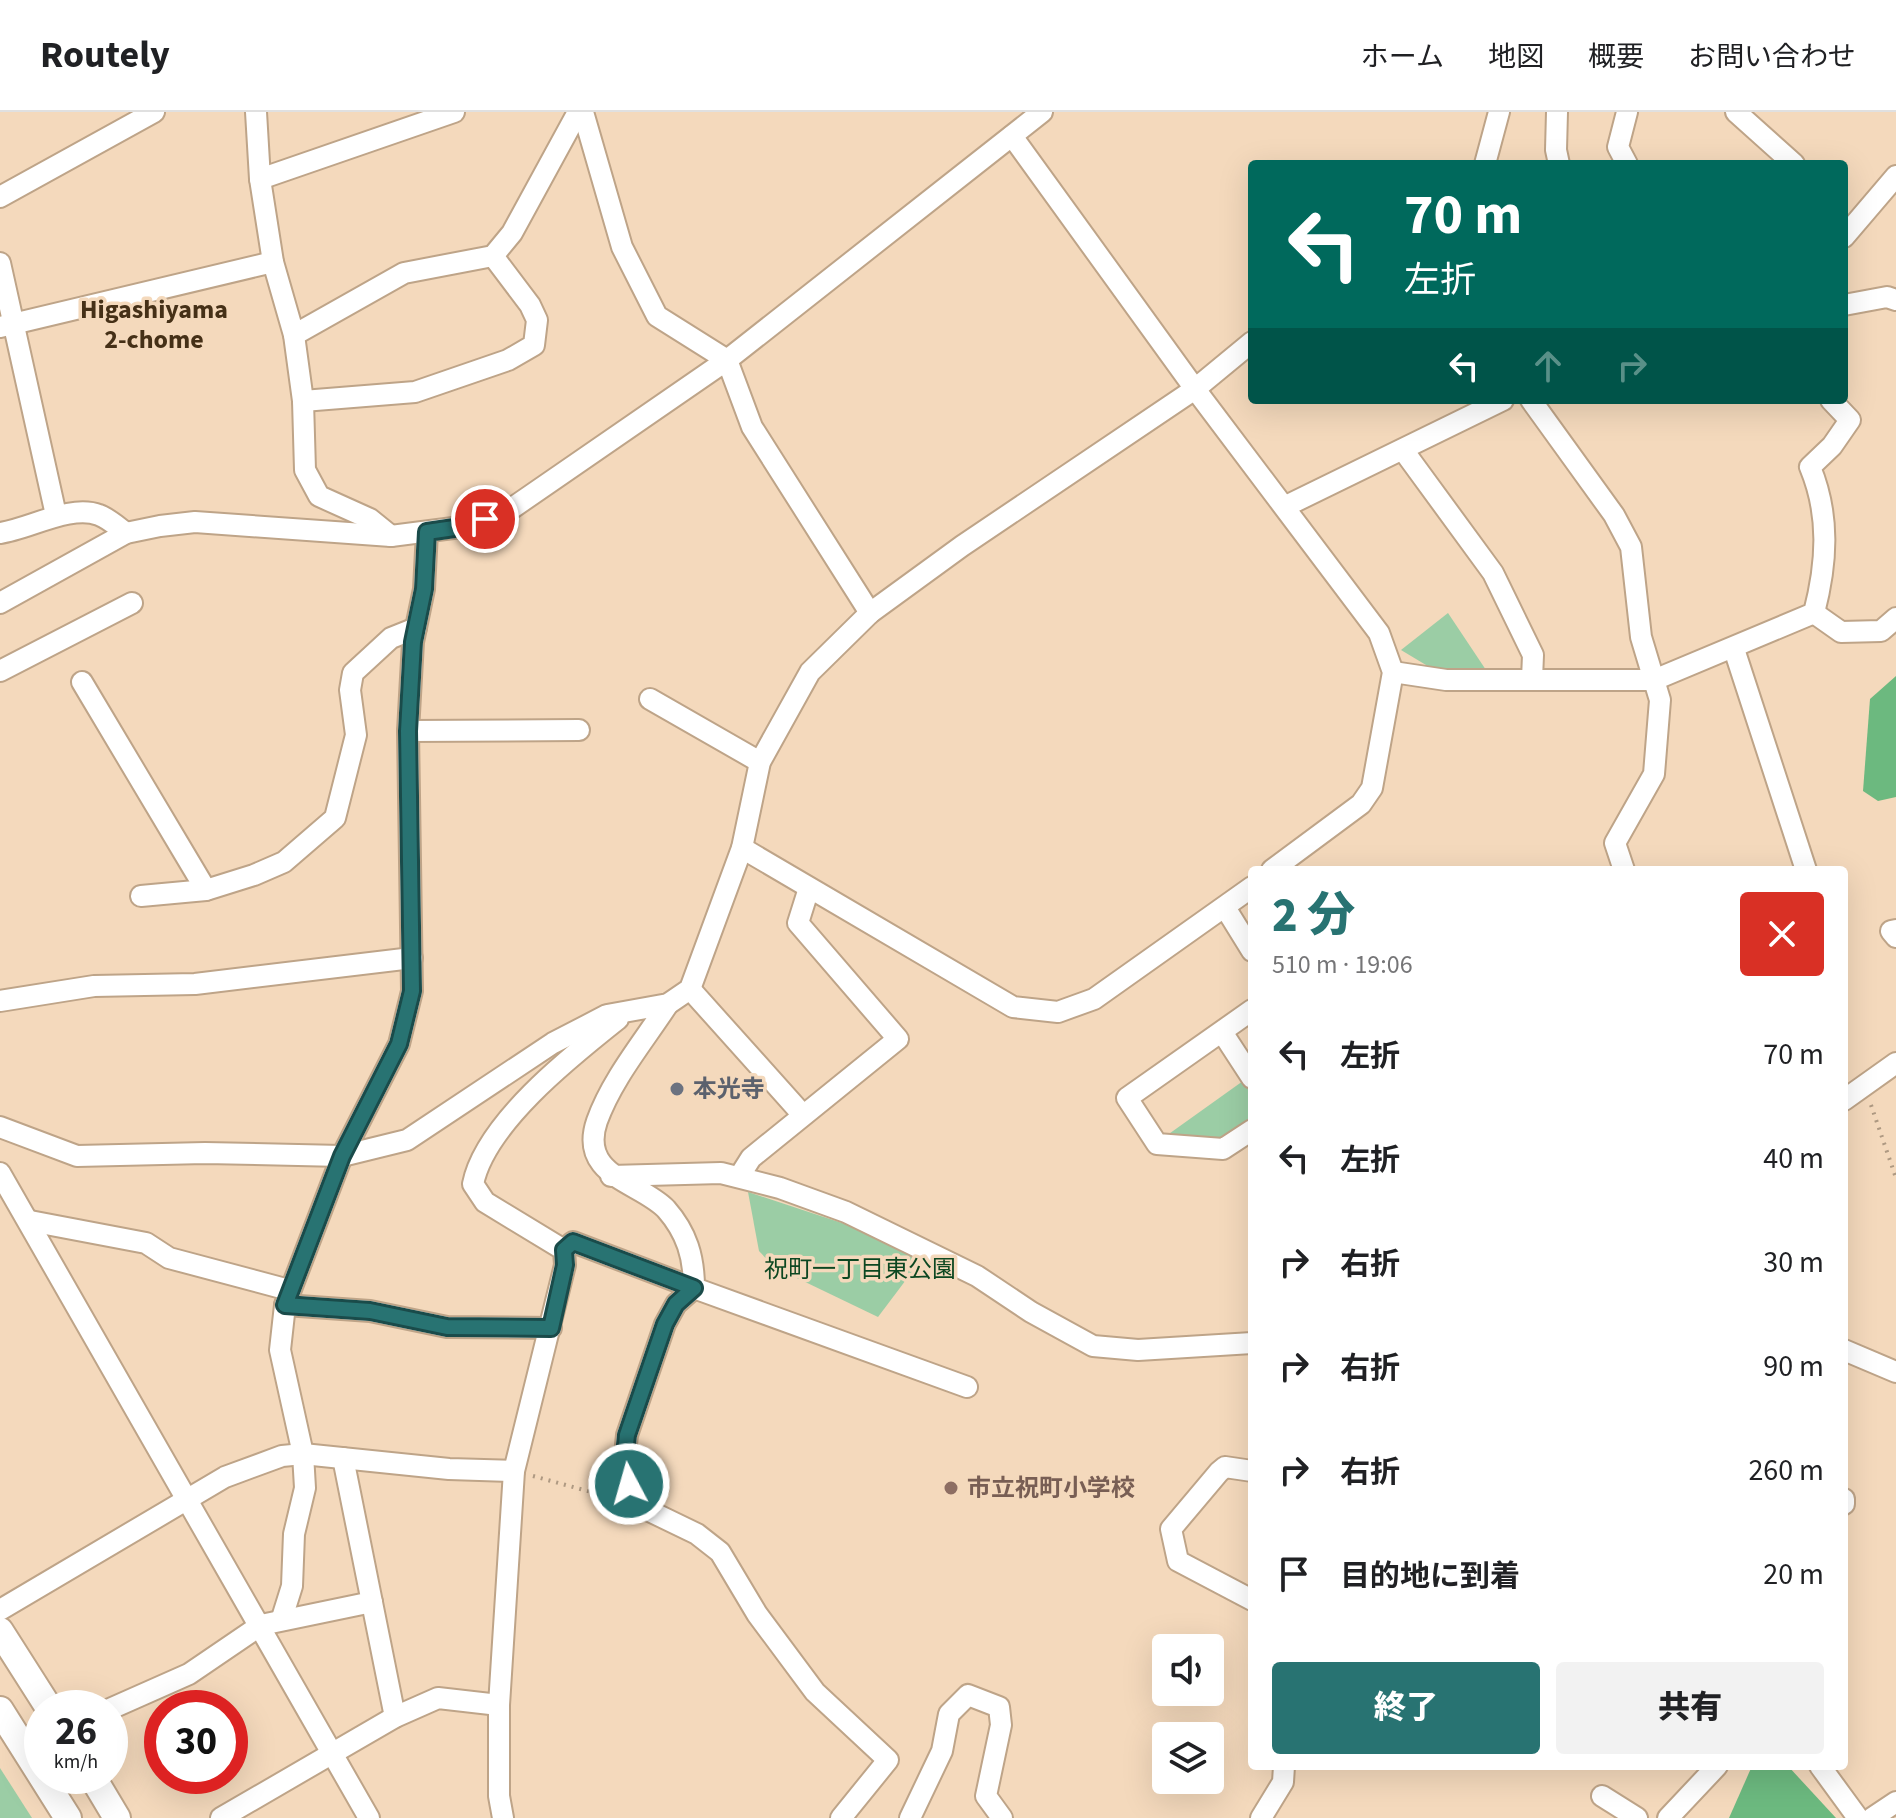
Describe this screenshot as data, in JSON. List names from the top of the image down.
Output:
{
  "districts": ["Higashiyama 2-chome"],
  "parks": ["祝町一丁目東公園"],
  "places": ["本光寺", "市立祝町小学校"],
  "page": {
    "header": "Routely",
    "nav": [
      "ホーム",
      "地図",
      "概要",
      "お問い合わせ"
    ],
    "turn": ["70 m", "左折"],
    "heading": ["2 分", "510 m · 19:06"],
    "list": [
      {
        "name": "左折",
        "value": "70 m"
      },
      {
        "name": "左折",
        "value": "40 m"
      },
      {
        "name": "右折",
        "value": "30 m"
      },
      {
        "name": "右折",
        "value": "90 m"
      },
      {
        "name": "右折",
        "value": "260 m"
      },
      {
        "name": "目的地に到着",
        "value": "20 m"
      }
    ],
    "buttons": ["終了", "共有"],
    "speed": "26 km/h",
    "limit": "30"
  }
}
